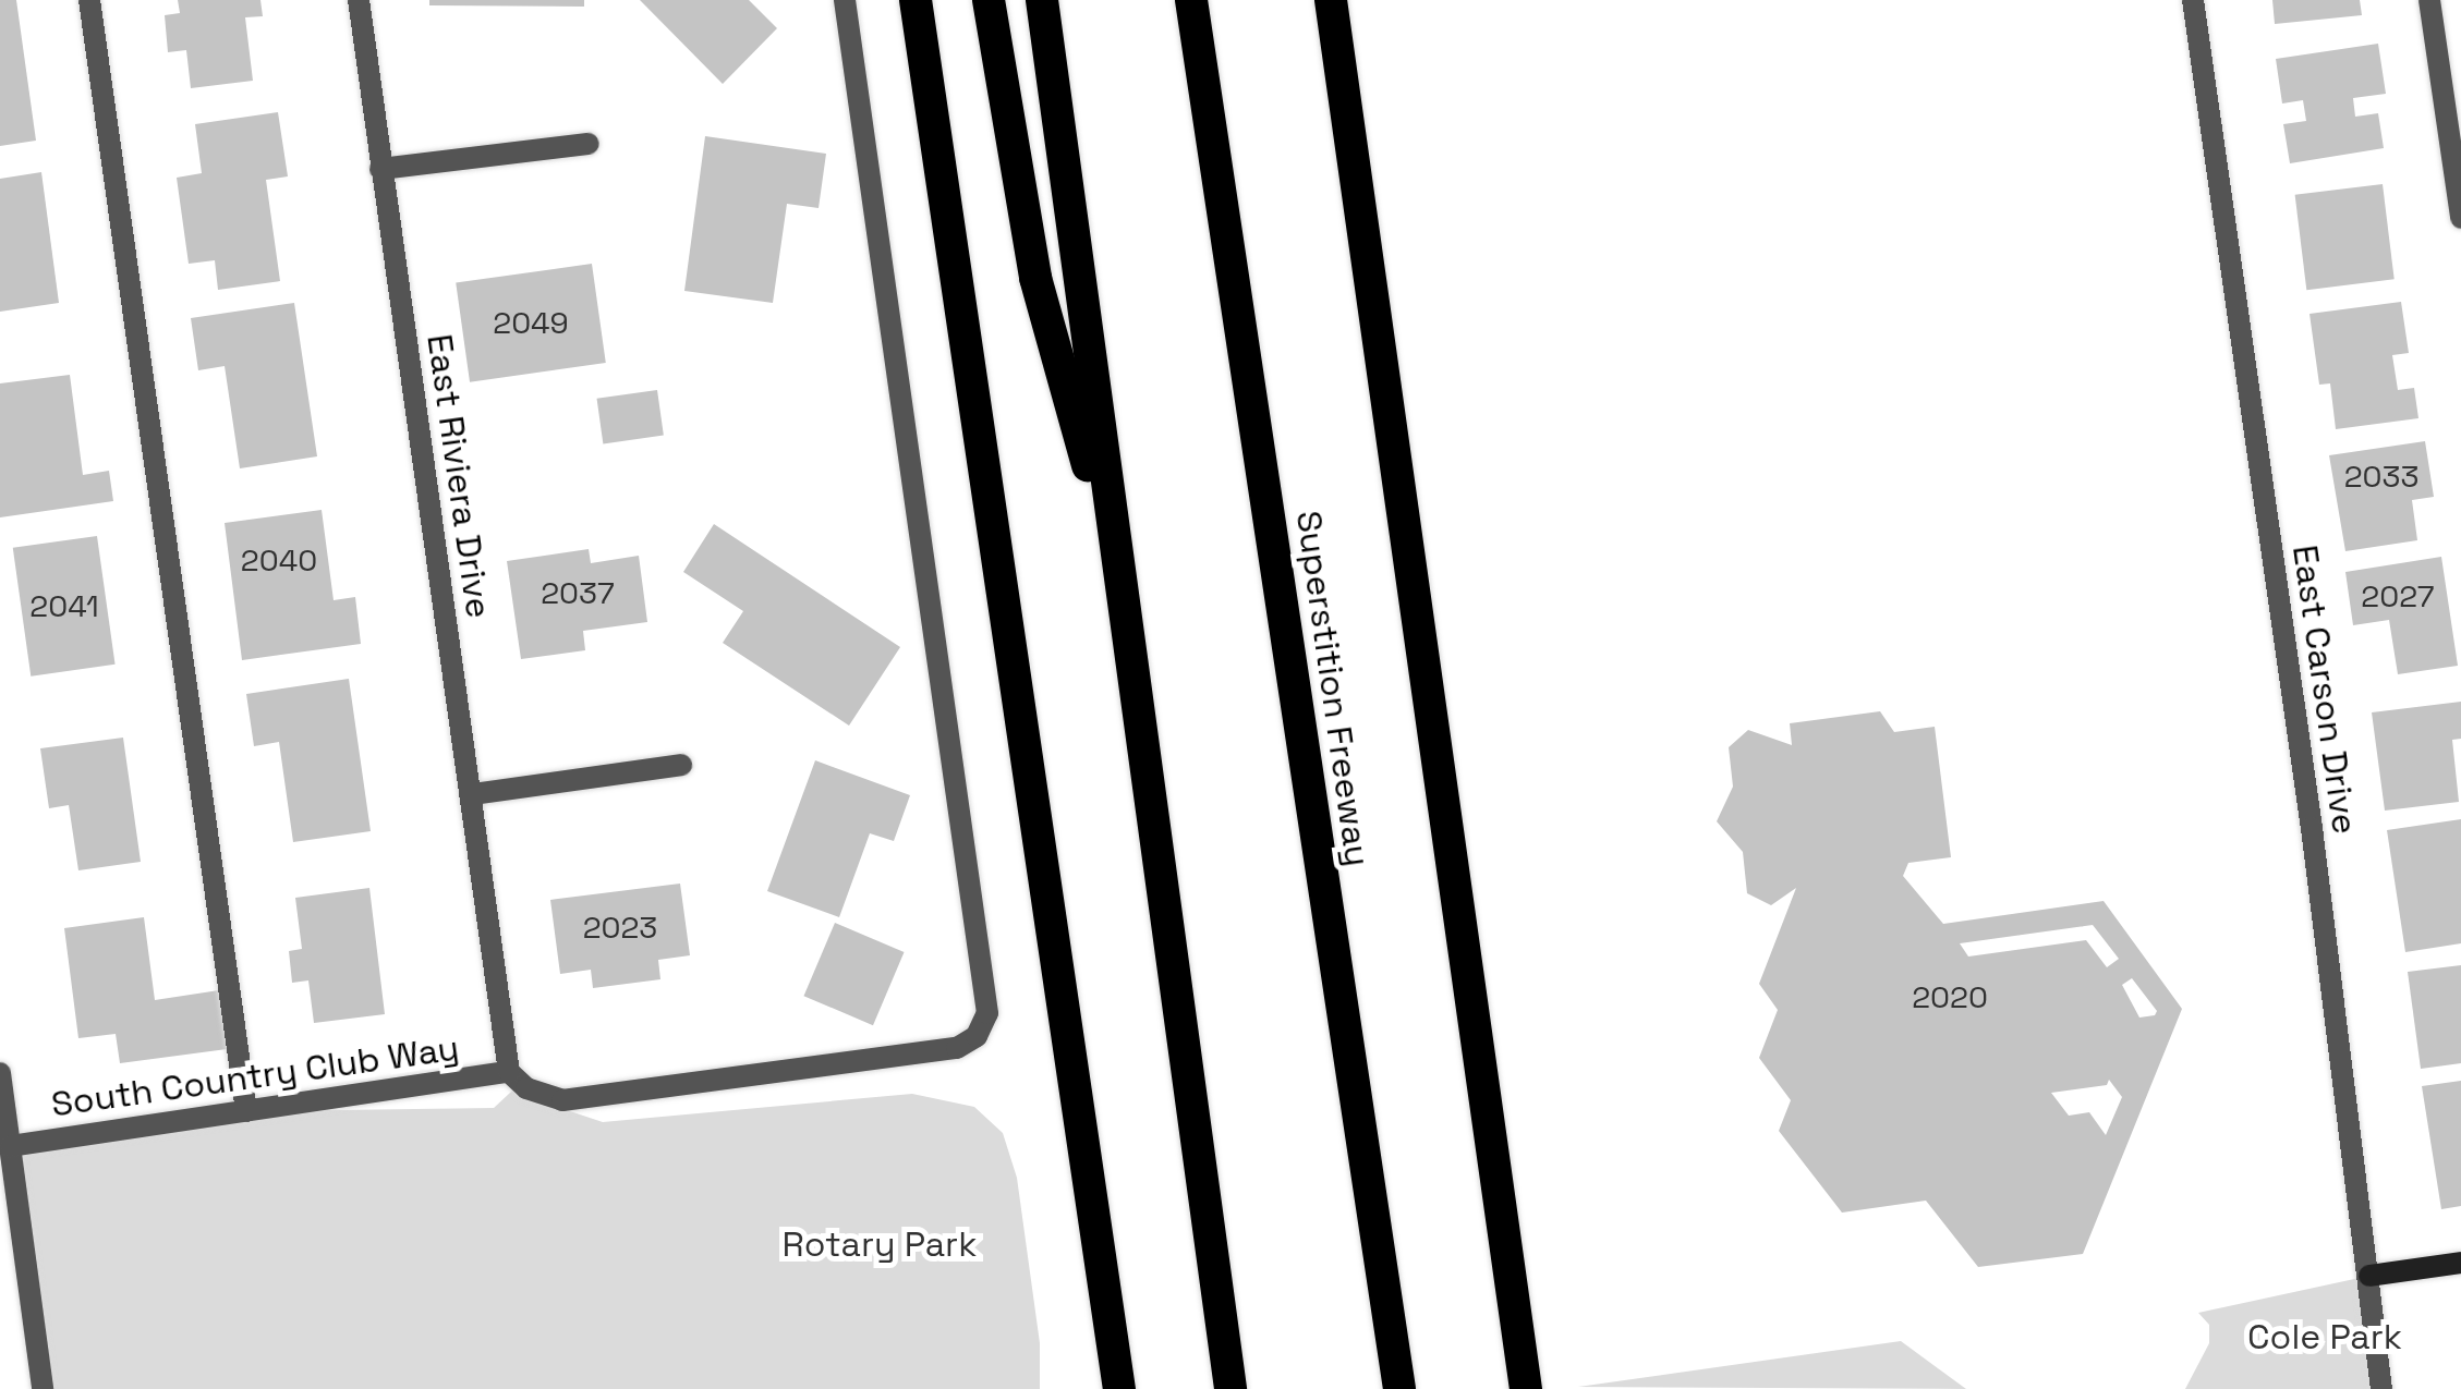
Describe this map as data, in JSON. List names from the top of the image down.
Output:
{
  "streets": {
    "highway": ["Superstition Freeway"],
    "street": ["East Riviera Drive", "East Carson Drive", "South Country Club Way"]
  },
  "crossings": [
    ["East Riviera Drive", "South Country Club Way"]
  ],
  "parks": ["Rotary Park", "Cole Park"],
  "house_numbers": [
    "2049",
    "2033",
    "2040",
    "2037",
    "2027",
    "2041",
    "2023",
    "2020"
  ]
}
